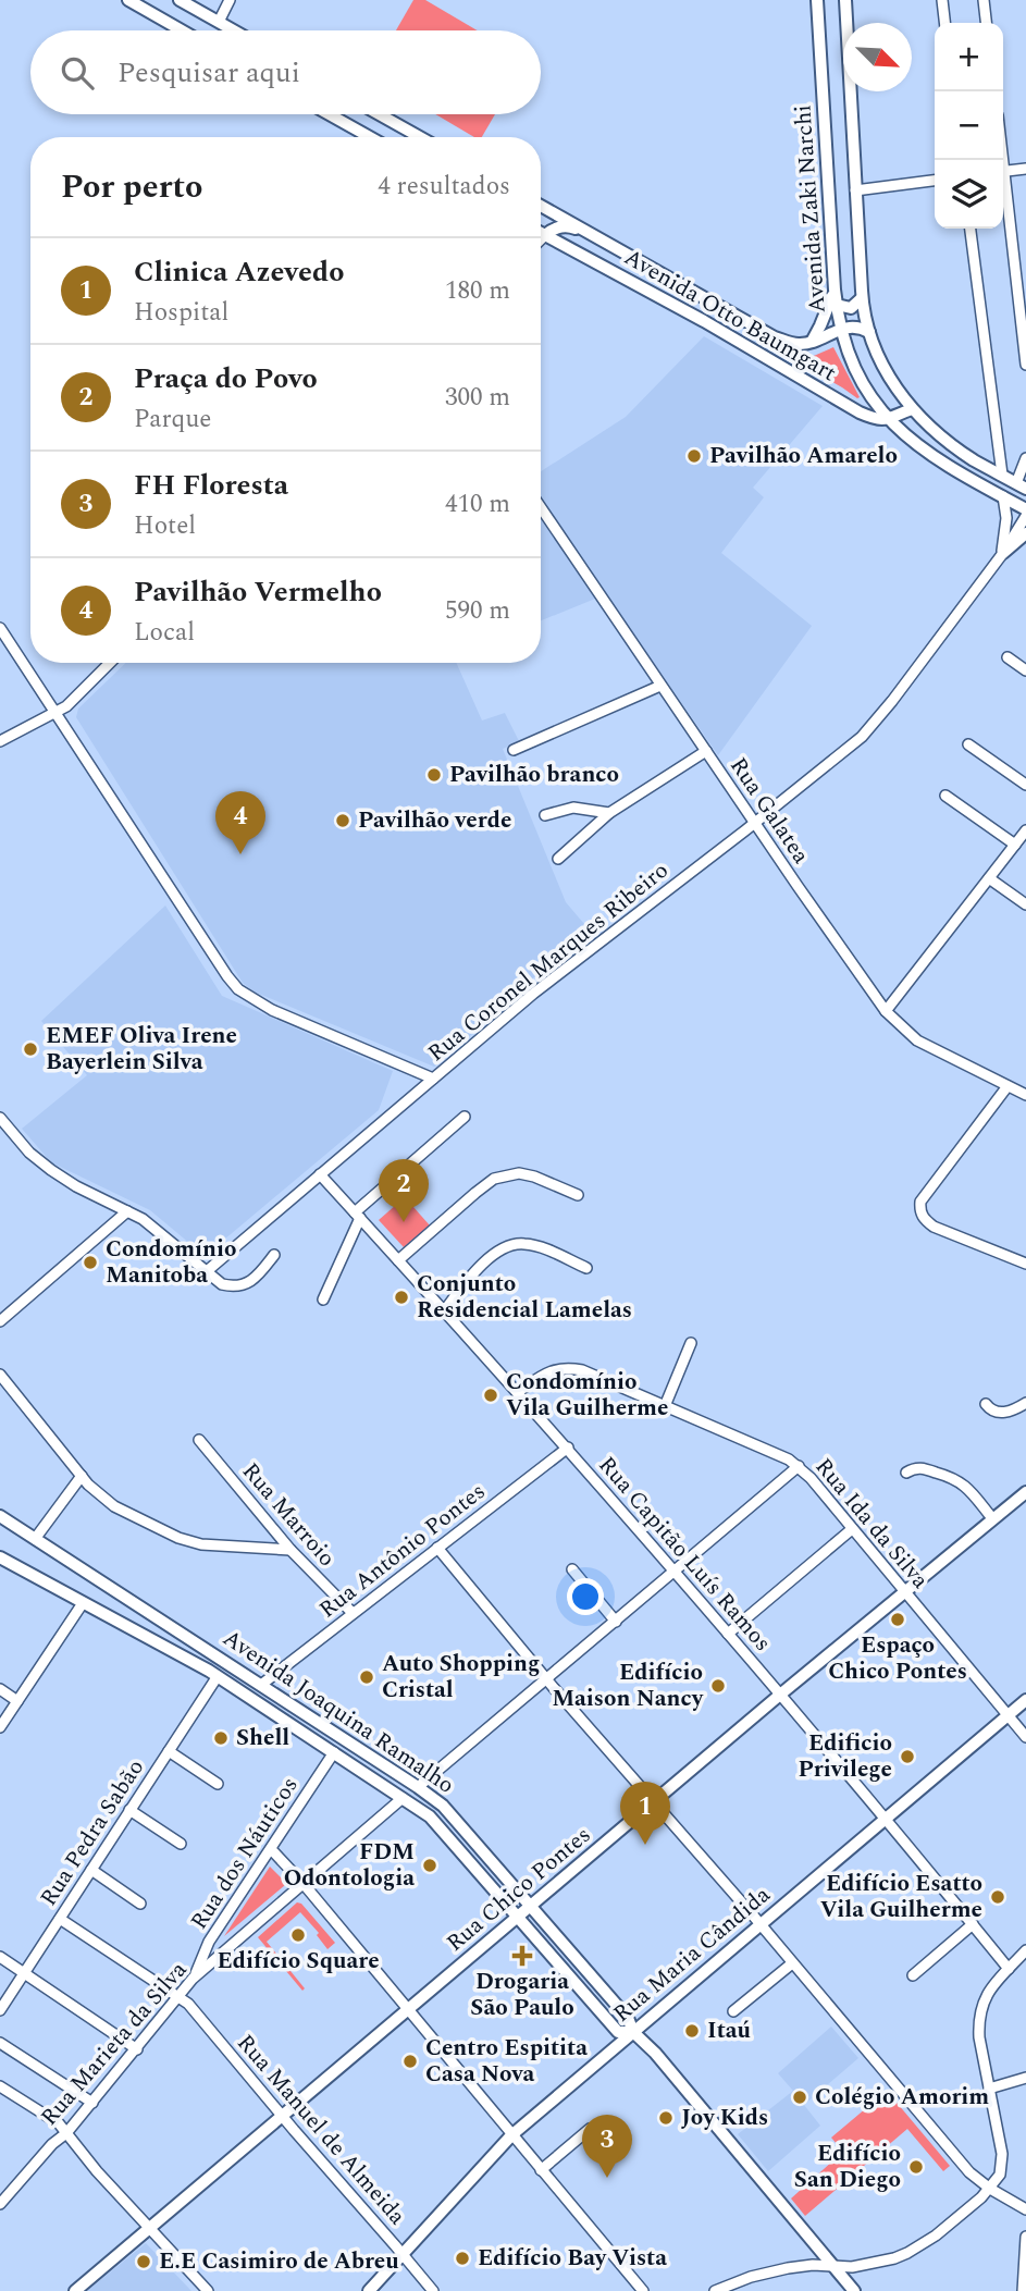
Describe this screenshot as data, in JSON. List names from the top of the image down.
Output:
{
  "streets": {
    "main road": [
      "Avenida Zaki Narchi",
      "Avenida Otto Baumgart",
      "Avenida Joaquina Ramalho",
      "Rua Chico Pontes",
      "Rua Maria Cândida"
    ],
    "street": [
      "Rua Galatea",
      "Rua Coronel Marques Ribeiro",
      "Rua Marroio",
      "Rua Ida da Silva",
      "Rua Antônio Pontes",
      "Rua Capitão Luís Ramos",
      "Rua Pedra Sabão",
      "Rua dos Náuticos",
      "Rua Marieta da Silva",
      "Rua Manuel de Almeida"
    ]
  },
  "crossings": [
    ["Avenida Zaki Narchi", "Avenida Otto Baumgart"],
    ["Rua Galatea", "Rua Coronel Marques Ribeiro"],
    ["Rua Marroio", "Rua Antônio Pontes"],
    ["Rua Ida da Silva", "Rua Capitão Luís Ramos"],
    ["Rua Ida da Silva", "Rua Chico Pontes"],
    ["Rua Ida da Silva", "Rua Maria Cândida"],
    ["Rua Antônio Pontes", "Rua Capitão Luís Ramos"],
    ["Rua Antônio Pontes", "Avenida Joaquina Ramalho"],
    ["Rua Capitão Luís Ramos", "Rua Chico Pontes"],
    ["Rua Capitão Luís Ramos", "Rua Maria Cândida"],
    ["Avenida Joaquina Ramalho", "Rua Pedra Sabão"],
    ["Avenida Joaquina Ramalho", "Rua dos Náuticos"],
    ["Avenida Joaquina Ramalho", "Rua Chico Pontes"],
    ["Avenida Joaquina Ramalho", "Rua Maria Cândida"],
    ["Avenida Joaquina Ramalho", "Rua Marieta da Silva"],
    ["Rua Pedra Sabão", "Rua Manuel de Almeida"],
    ["Rua dos Náuticos", "Rua Marieta da Silva"],
    ["Rua Chico Pontes", "Rua Manuel de Almeida"],
    ["Rua Maria Cândida", "Rua Manuel de Almeida"],
    ["Rua Marieta da Silva", "Rua Manuel de Almeida"]
  ],
  "places": {
    "other": [
      "Pavilhão Amarelo",
      "Pavilhão branco",
      "Pavilhão verde",
      "EMEF Oliva Irene Bayerlein Silva",
      "Condomínio Manitoba",
      "Conjunto Residencial Lamelas",
      "Condomínio Vila Guilherme",
      "Espaço Chico Pontes",
      "Auto Shopping Cristal",
      "Edifício Maison Nancy",
      "Shell",
      "Edificio Privilege",
      "FDM Odontologia",
      "Edifício Esatto Vila Guilherme",
      "Edifício Square",
      "Itaú",
      "Centro Espitita Casa Nova",
      "Colégio Amorim",
      "Joy Kids",
      "Edifício San Diego",
      "Edifício Bay Vista",
      "E.E Casimiro de Abreu"
    ],
    "health": ["Drogaria São Paulo"]
  },
  "north": "bottom right",
  "page": {
    "map_buttons": ["+", "−"],
    "search": "Pesquisar aqui",
    "heading": ["Por perto", "4 resultados"],
    "list": [
      {
        "mark": "1",
        "name": "Clinica Azevedo",
        "note": "Hospital",
        "value": "180 m"
      },
      {
        "mark": "2",
        "name": "Praça do Povo",
        "note": "Parque",
        "value": "300 m"
      },
      {
        "mark": "3",
        "name": "FH Floresta",
        "note": "Hotel",
        "value": "410 m"
      },
      {
        "mark": "4",
        "name": "Pavilhão Vermelho",
        "note": "Local",
        "value": "590 m"
      }
    ],
    "pins": [
      "4",
      "2",
      "1",
      "3"
    ]
  }
}
